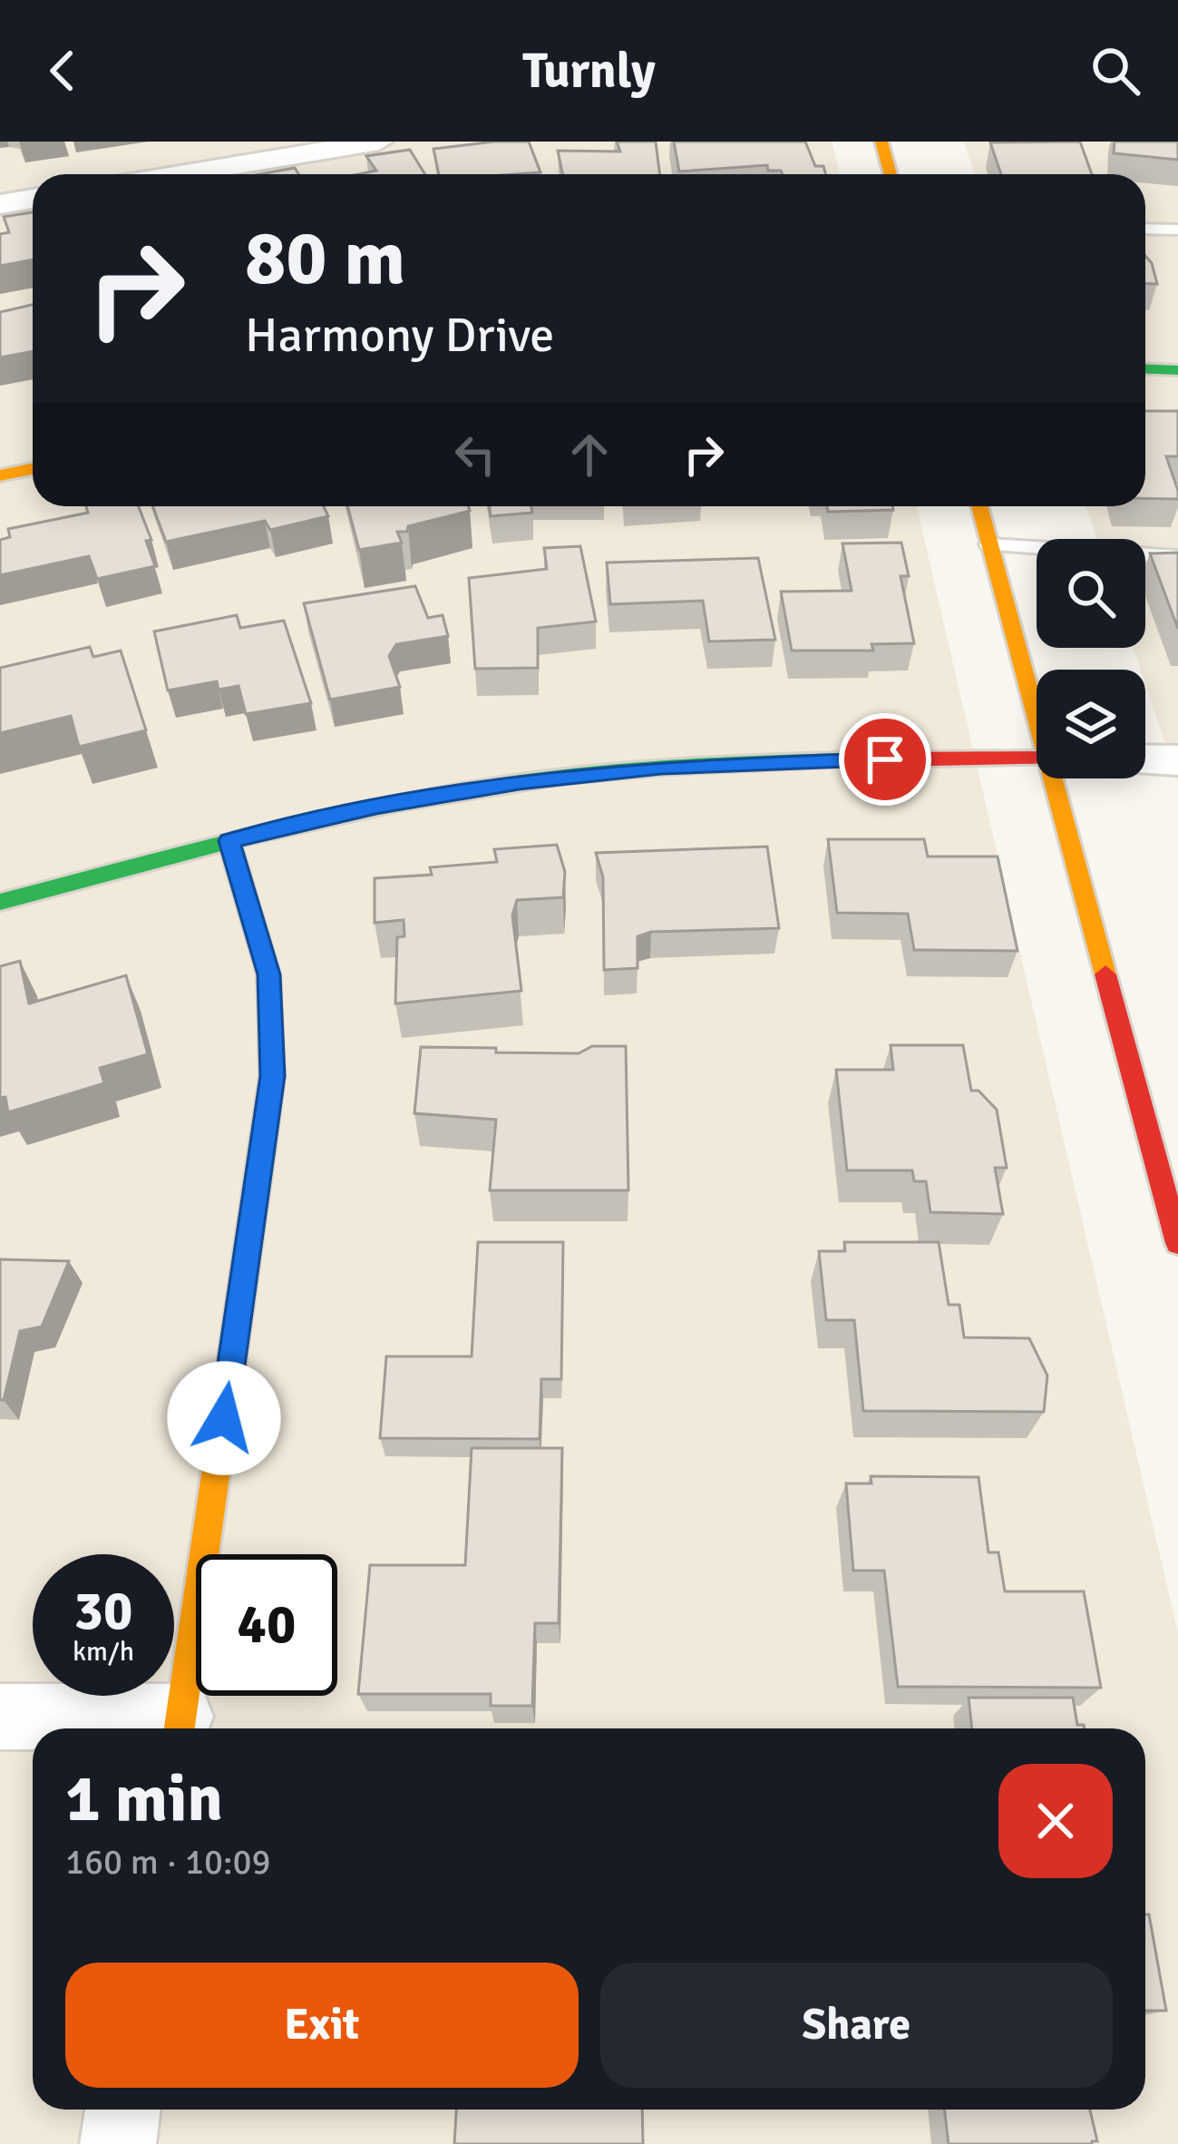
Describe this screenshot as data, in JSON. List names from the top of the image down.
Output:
{
  "page": {
    "header": "Turnly",
    "turn": ["80 m", "Harmony Drive"],
    "speed": "30 km/h",
    "limit": "40",
    "heading": ["1 min", "160 m · 10:09"],
    "buttons": ["Exit", "Share"]
  }
}
